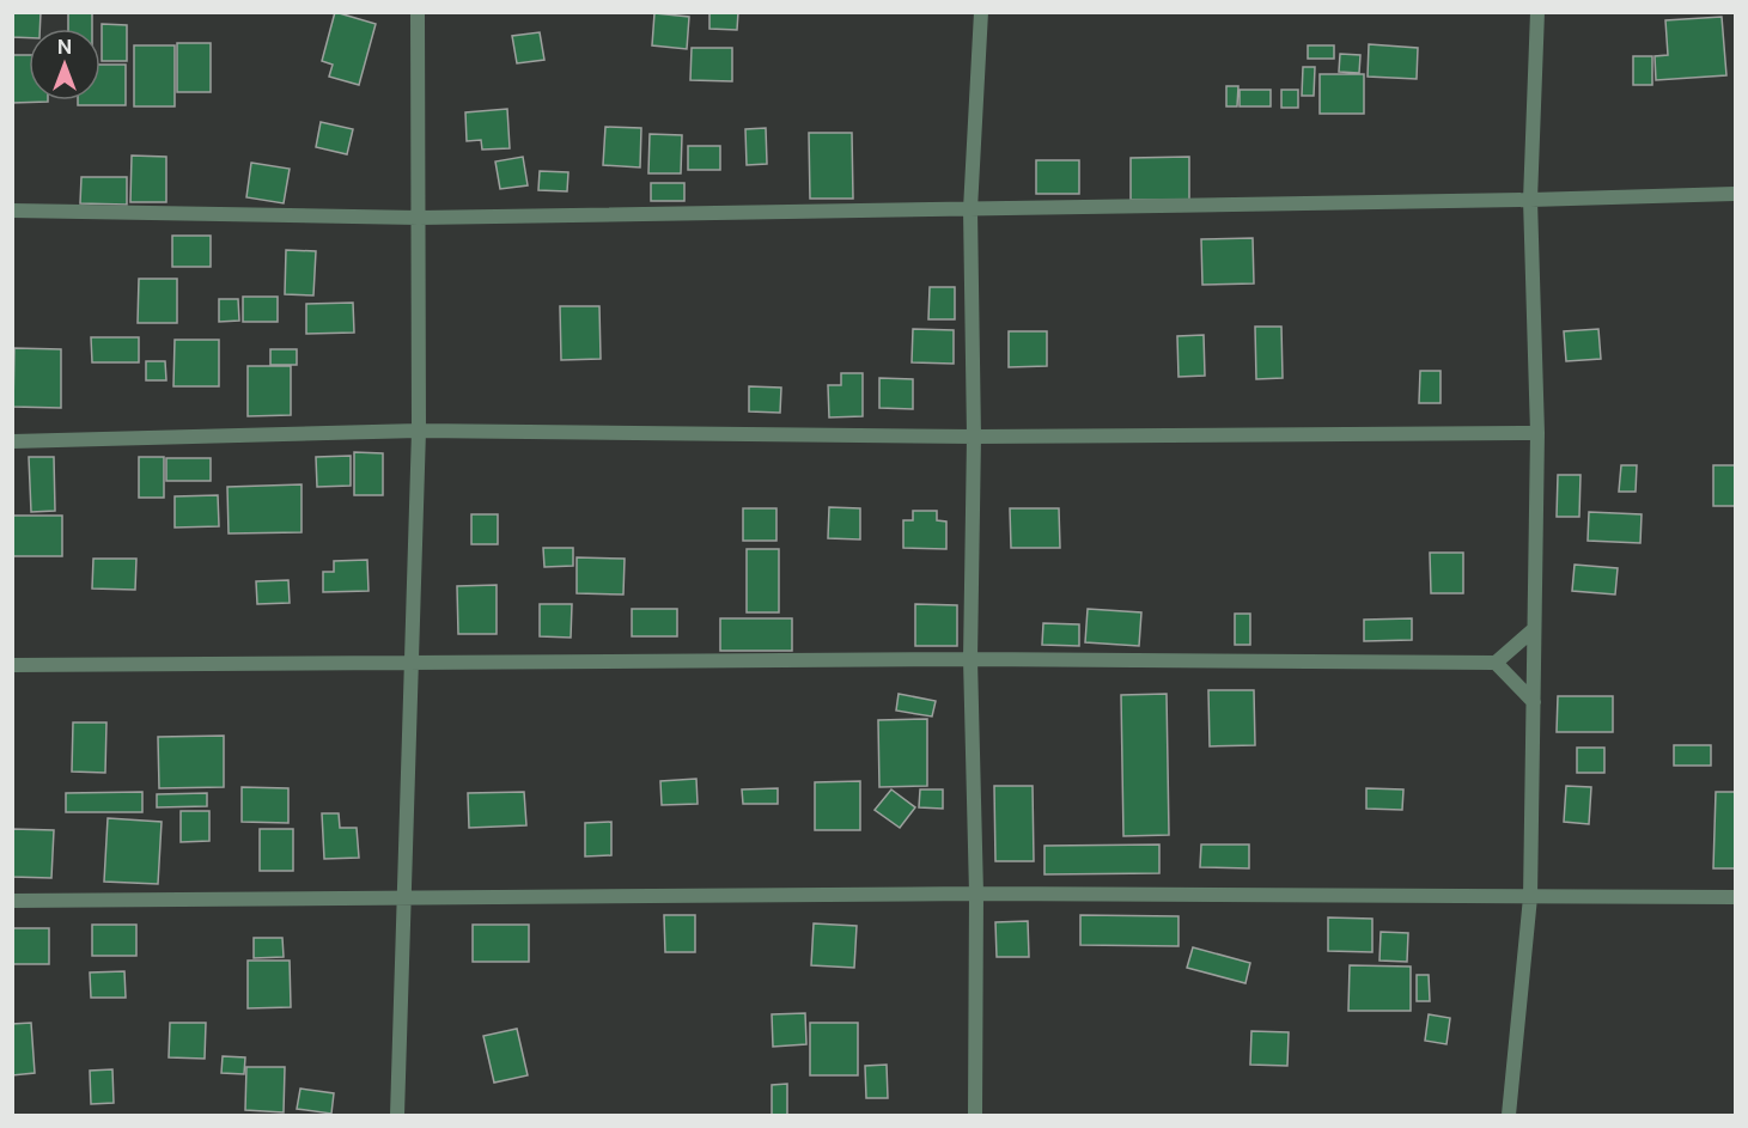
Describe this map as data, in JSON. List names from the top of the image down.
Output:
{
  "north": "top"
}
